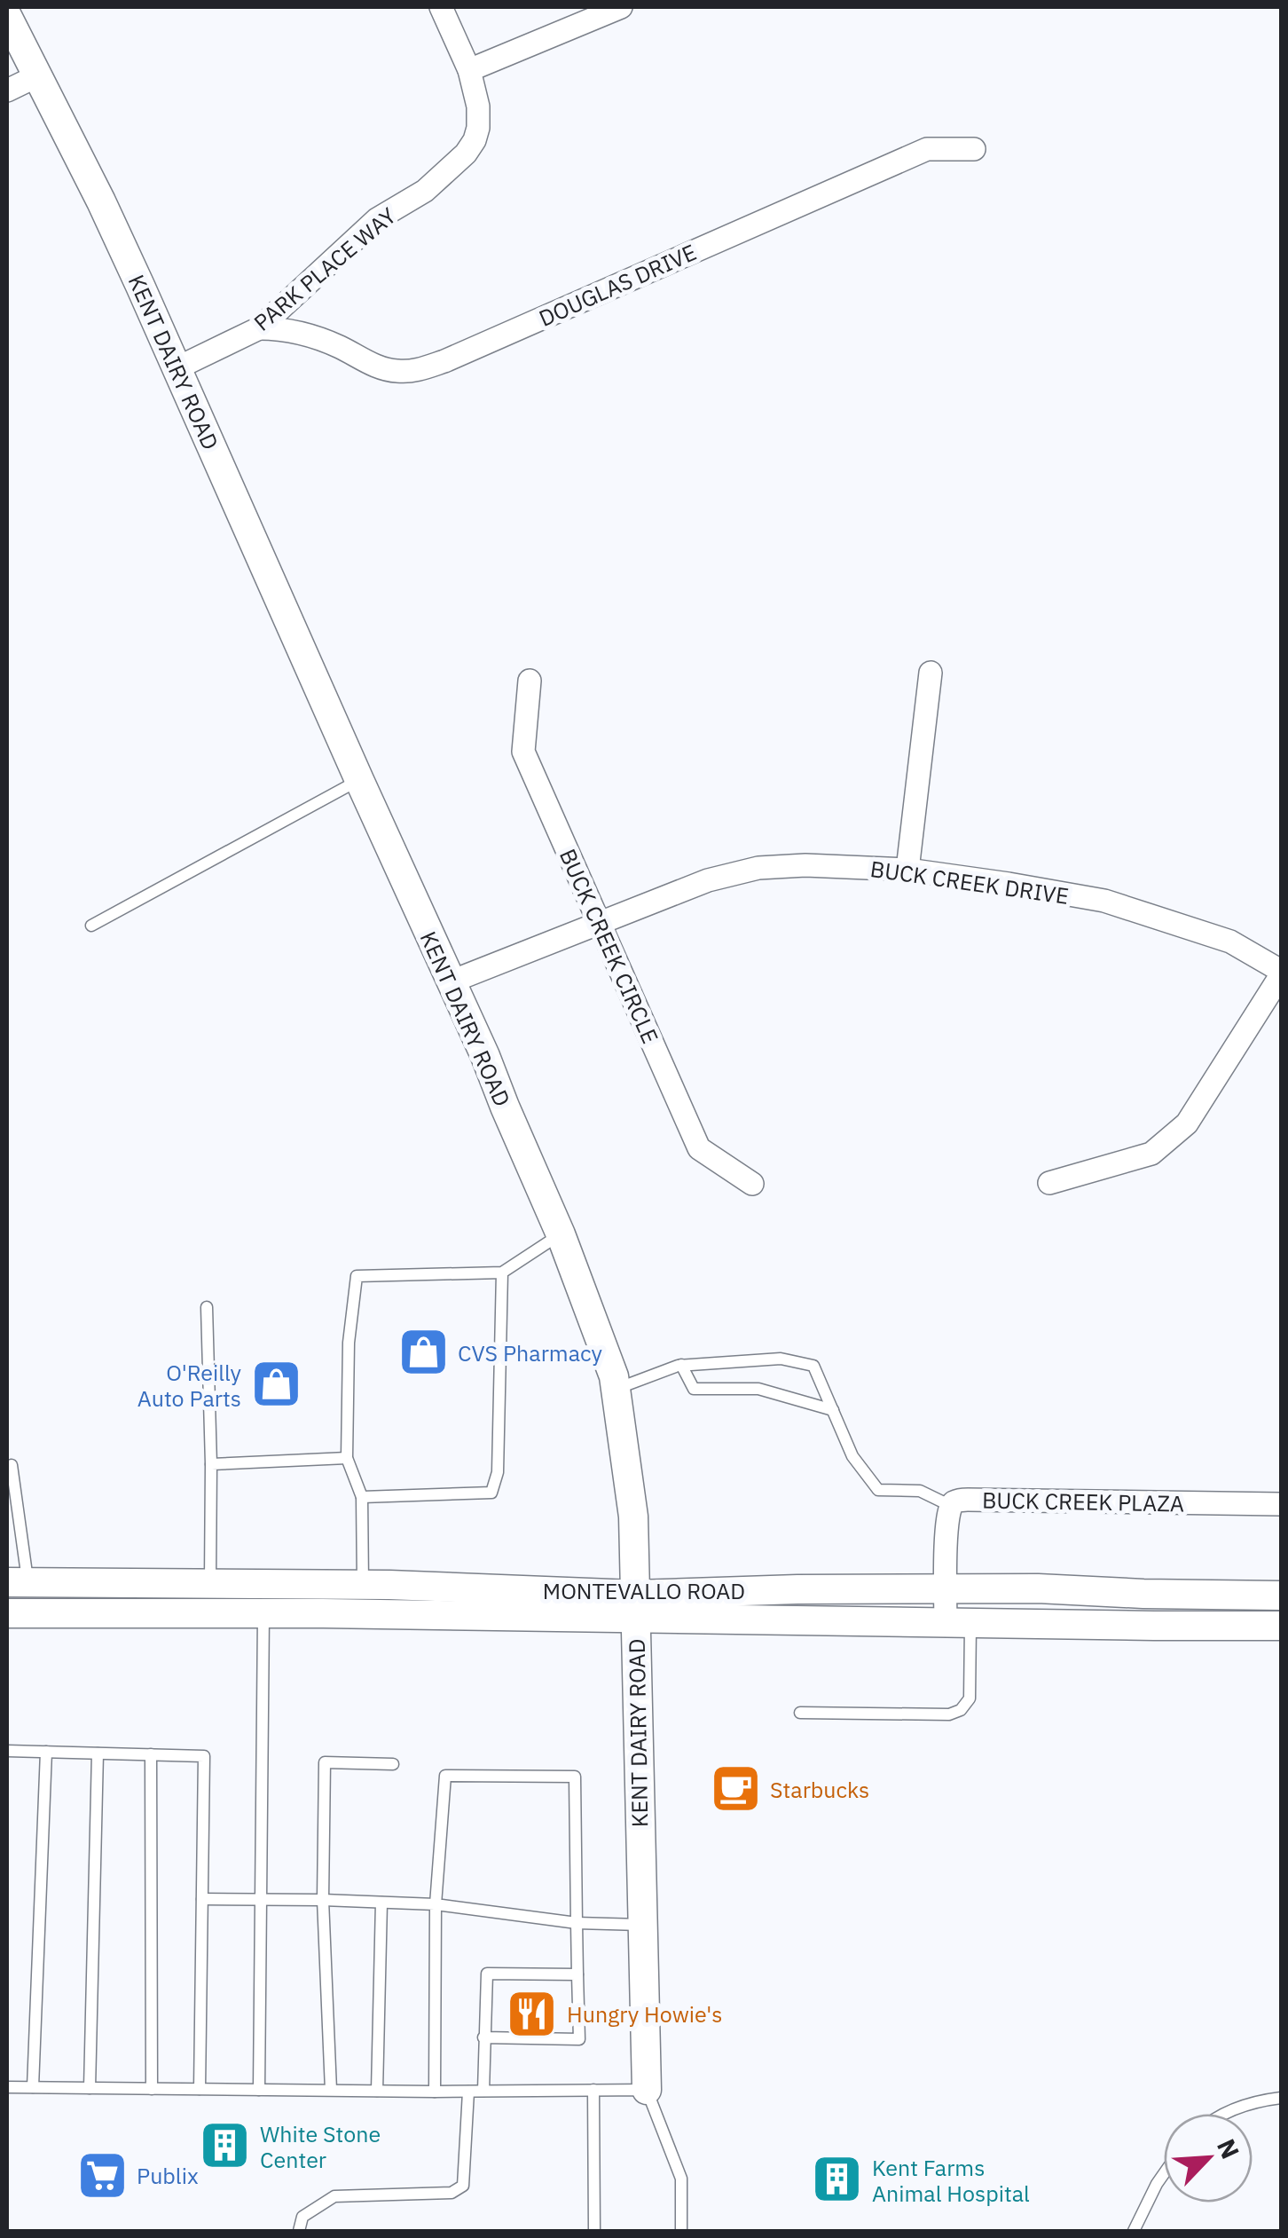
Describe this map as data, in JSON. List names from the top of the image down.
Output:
{
  "streets": {
    "main road": ["KENT DAIRY ROAD", "MONTEVALLO ROAD"],
    "street": [
      "PARK PLACE WAY",
      "DOUGLAS DRIVE",
      "BUCK CREEK DRIVE",
      "BUCK CREEK CIRCLE",
      "BUCK CREEK PLAZA"
    ]
  },
  "crossings": [
    ["PARK PLACE WAY", "DOUGLAS DRIVE"],
    ["PARK PLACE WAY", "KENT DAIRY ROAD"],
    ["KENT DAIRY ROAD", "BUCK CREEK DRIVE"],
    ["KENT DAIRY ROAD", "MONTEVALLO ROAD"],
    ["BUCK CREEK DRIVE", "BUCK CREEK CIRCLE"],
    ["BUCK CREEK PLAZA", "MONTEVALLO ROAD"]
  ],
  "places": {
    "shop": ["CVS Pharmacy", "O'Reilly Auto Parts"],
    "cafe": ["Starbucks"],
    "restaurant": ["Hungry Howie's"],
    "building": ["White Stone Center", "Kent Farms Animal Hospital"],
    "supermarket": ["Publix"]
  },
  "north": "top right"
}
